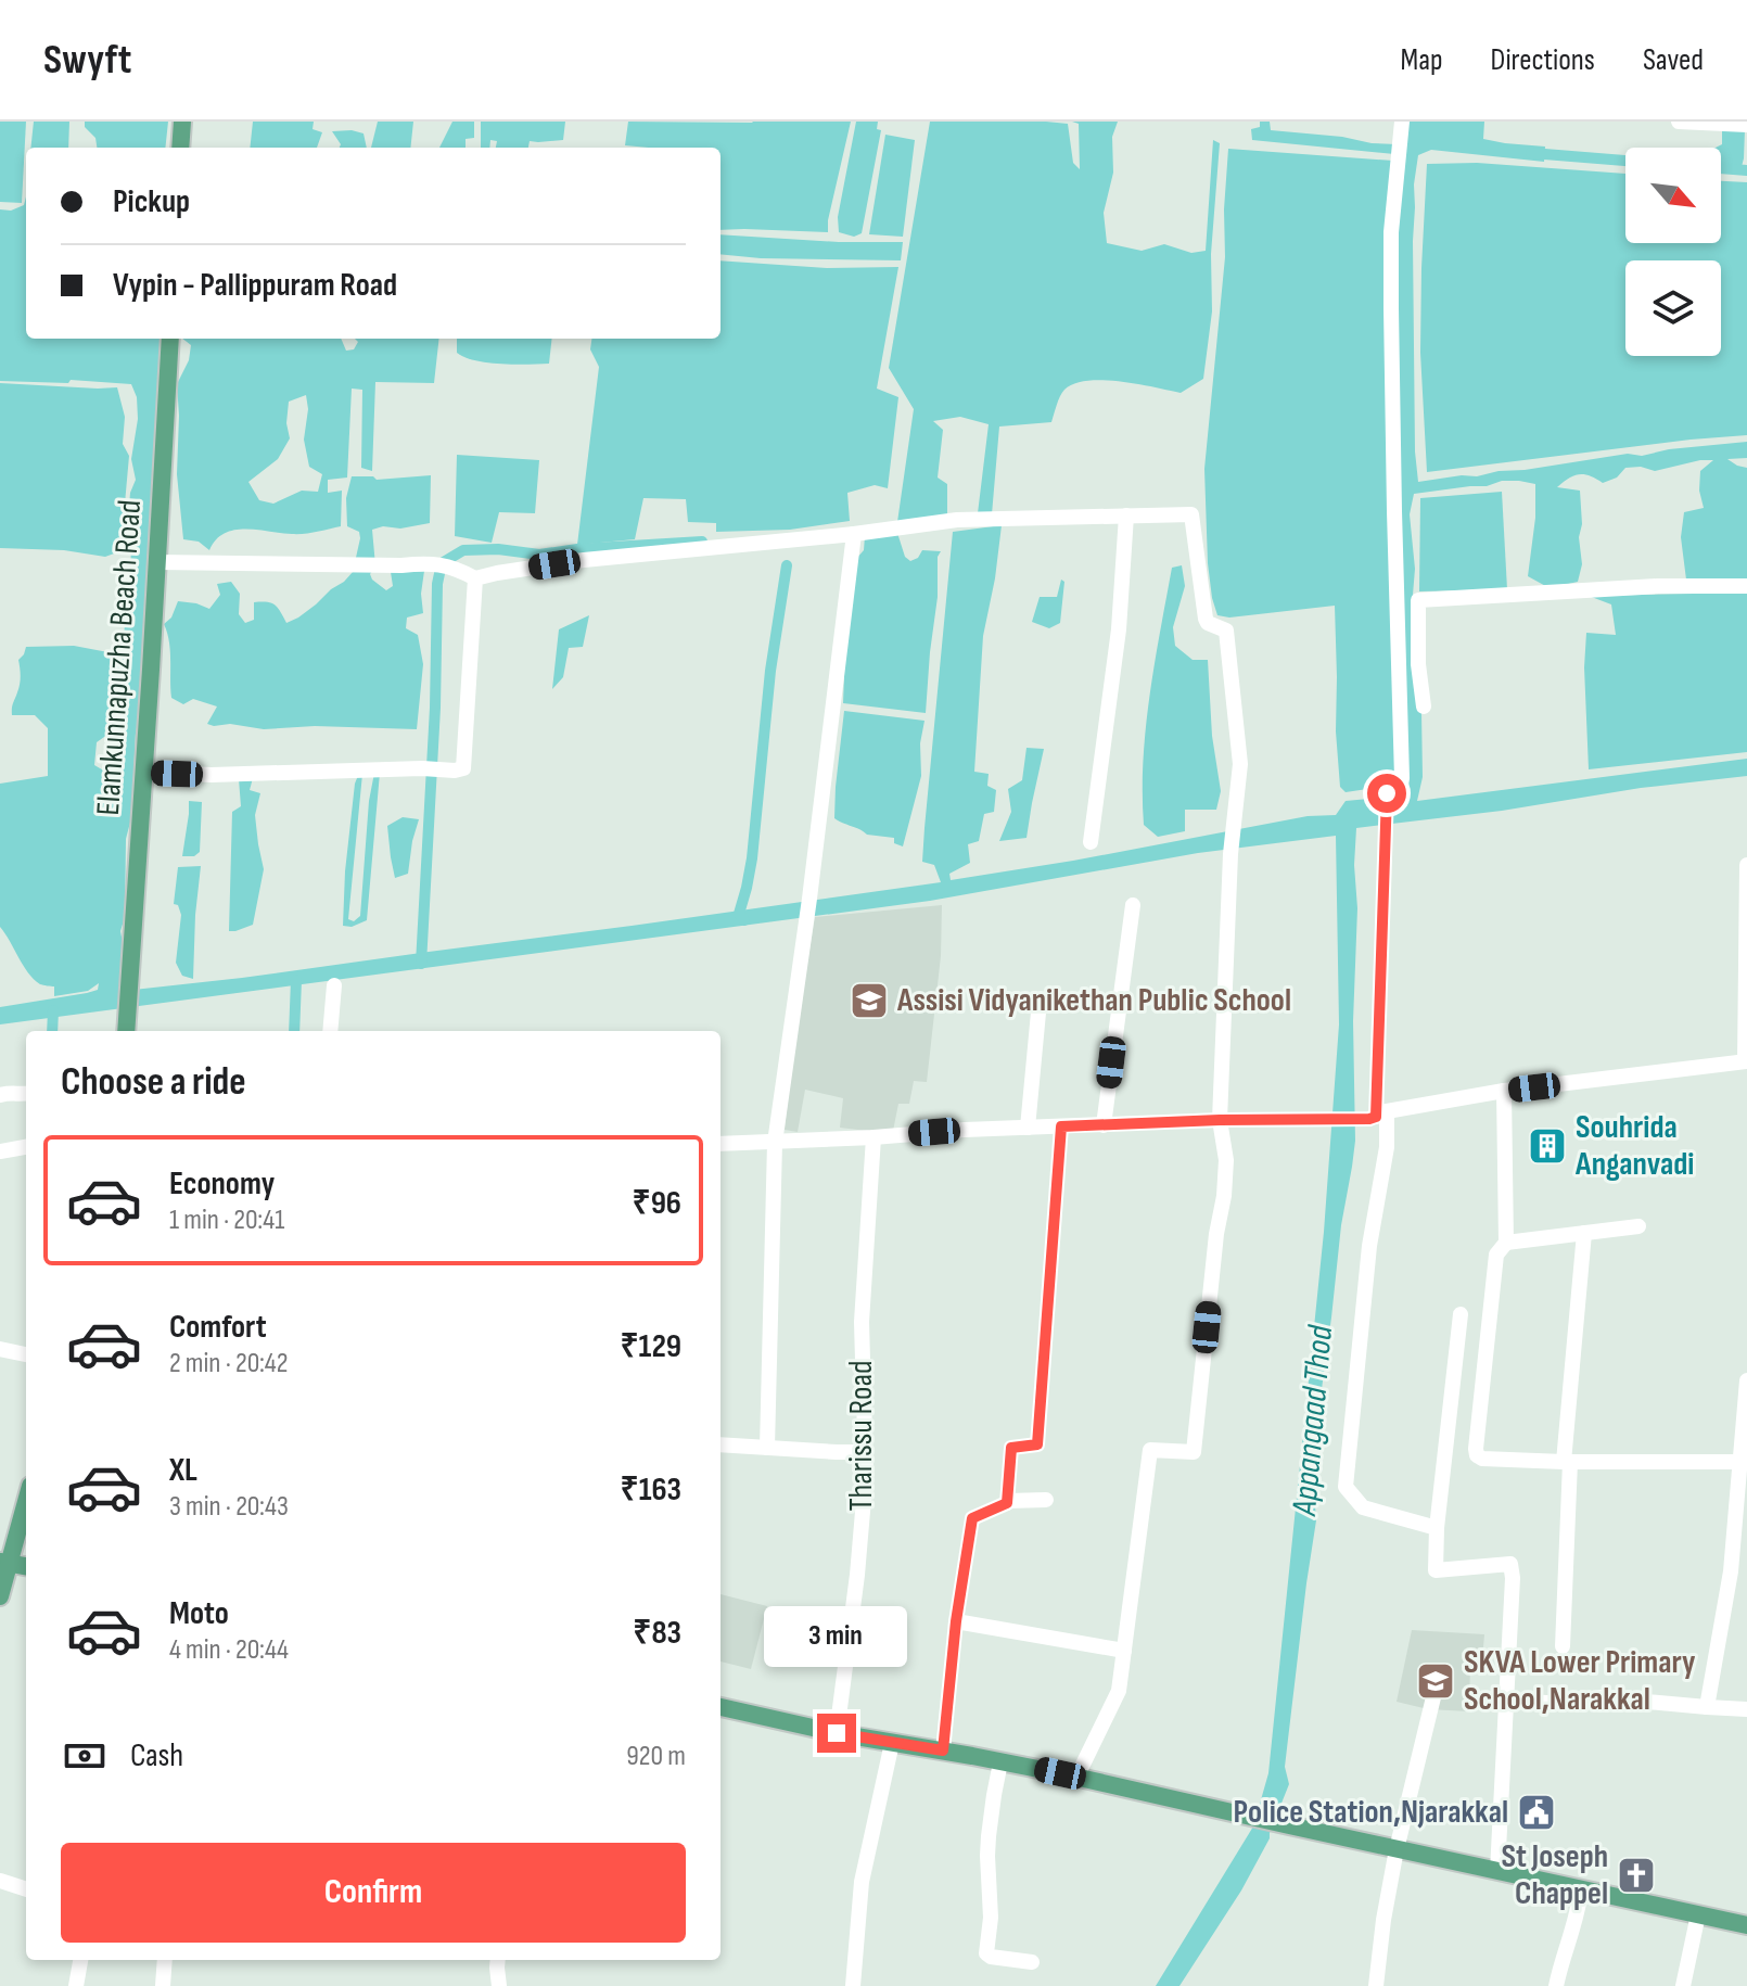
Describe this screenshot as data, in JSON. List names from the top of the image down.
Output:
{
  "streets": {
    "main road": ["Elamkunnapuzha Beach Road"],
    "street": ["Tharissu Road"]
  },
  "water": ["Appangaad Thod"],
  "places": {
    "school or university": ["Assisi Vidyanikethan Public School", "SKVA Lower Primary School,Narakkal"],
    "building": ["Souhrida Anganvadi"],
    "public building": ["Police Station,Njarakkal"],
    "church": ["St Joseph Chappel"]
  },
  "north": "bottom right",
  "page": {
    "header": "Swyft",
    "nav": ["Map", "Directions", "Saved"],
    "banner": ["Pickup", "Vypin - Pallippuram Road"],
    "heading": "Choose a ride",
    "list": [
      {
        "name": "Economy",
        "note": "1 min · 20:41",
        "value": "₹96"
      },
      {
        "name": "Comfort",
        "note": "2 min · 20:42",
        "value": "₹129"
      },
      {
        "name": "XL",
        "note": "3 min · 20:43",
        "value": "₹163"
      },
      {
        "name": "Moto",
        "note": "4 min · 20:44",
        "value": "₹83"
      }
    ],
    "bubble": "3 min",
    "pay": ["Cash", "920 m"],
    "buttons": "Confirm"
  }
}
